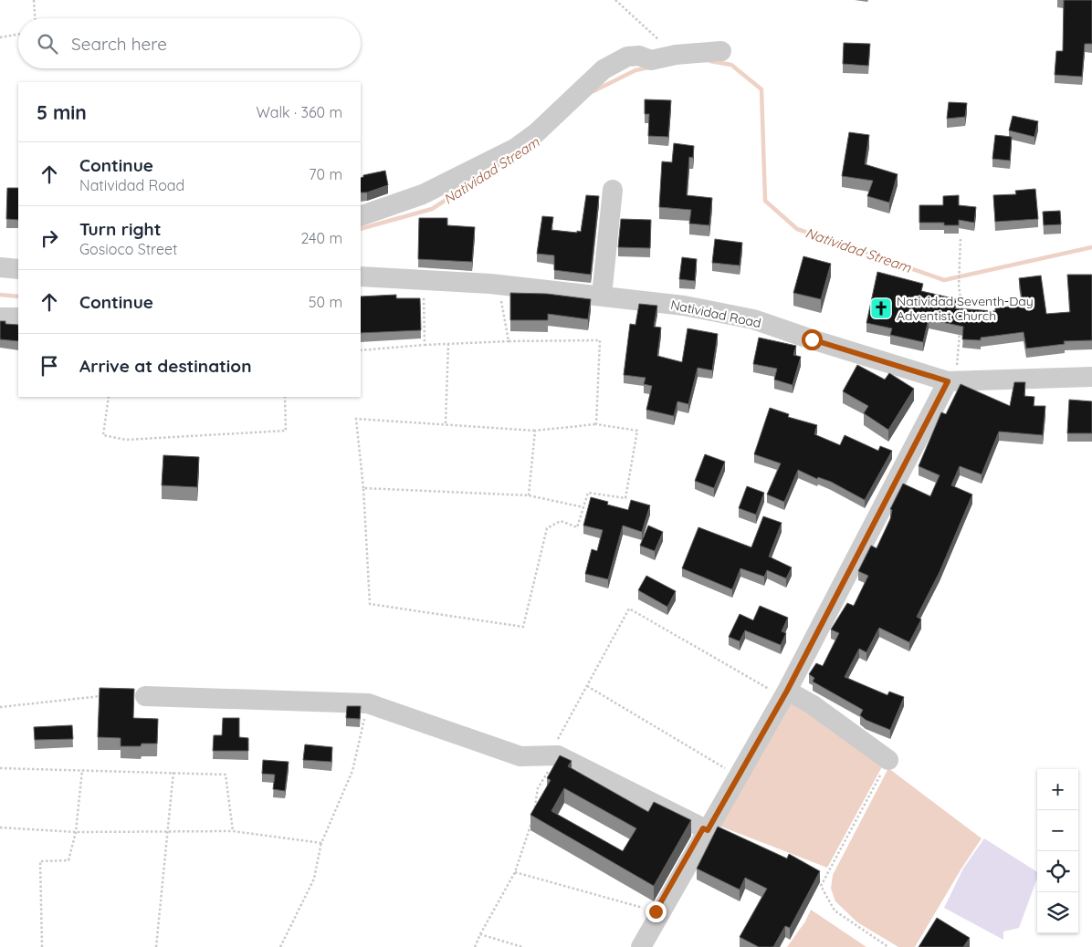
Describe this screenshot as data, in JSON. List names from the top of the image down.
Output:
{
  "streets": {
    "street": ["Natividad Road"]
  },
  "water": ["Natividad Stream"],
  "places": {
    "church": ["Natividad Seventh-Day Adventist Church"]
  },
  "page": {
    "search": "Search here",
    "heading": ["5 min", "Walk · 360 m"],
    "list": [
      ["Continue", "Natividad Road", "70 m"],
      ["Turn right", "Gosioco Street", "240 m"],
      ["Continue", "50 m"],
      "Arrive at destination"
    ],
    "map_buttons": ["+", "−"]
  }
}
